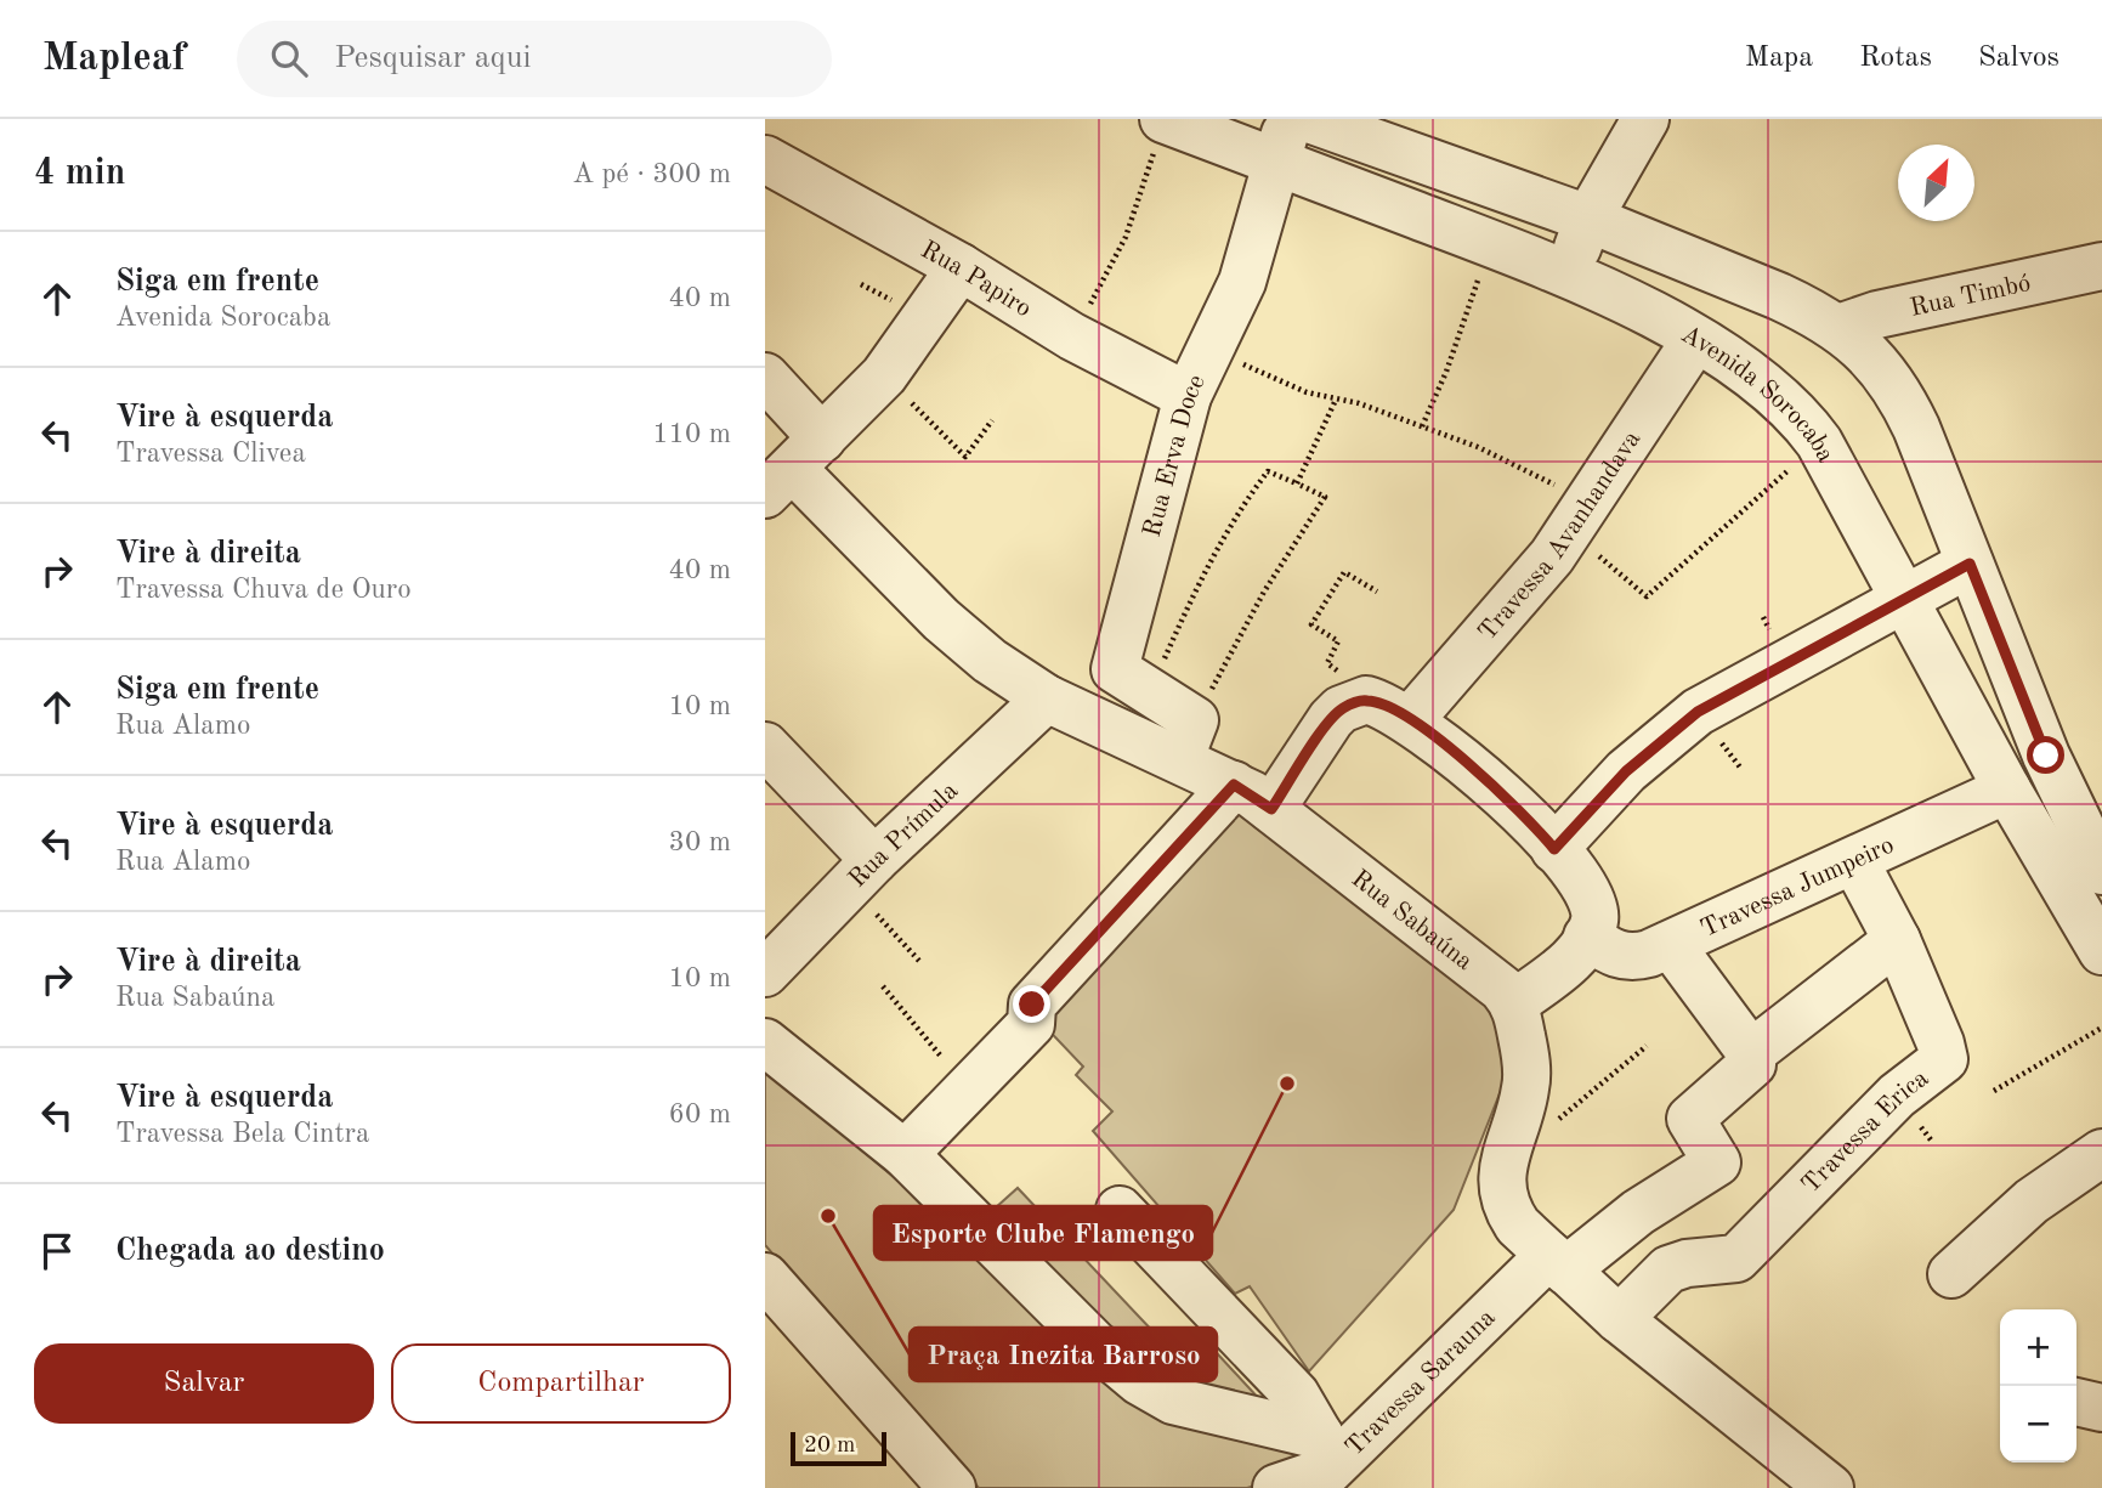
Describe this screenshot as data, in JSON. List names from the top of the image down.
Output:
{
  "streets": {
    "street": [
      "Rua Papiro",
      "Rua Timbó",
      "Avenida Sorocaba",
      "Rua Erva Doce",
      "Travessa Avanhandava",
      "Rua Prímula",
      "Travessa Jumpeiro",
      "Rua Sabaúna",
      "Travessa Erica",
      "Travessa Sarauna"
    ]
  },
  "crossings": [
    ["Rua Papiro", "Rua Erva Doce"],
    ["Avenida Sorocaba", "Rua Erva Doce"],
    ["Avenida Sorocaba", "Travessa Avanhandava"],
    ["Avenida Sorocaba", "Travessa Jumpeiro"],
    ["Rua Erva Doce", "Rua Sabaúna"],
    ["Rua Prímula", "Rua Sabaúna"],
    ["Travessa Jumpeiro", "Travessa Erica"]
  ],
  "places": ["Esporte Clube Flamengo", "Praça Inezita Barroso"],
  "scale_bar": "20 m",
  "north": "top right",
  "page": {
    "header": "Mapleaf",
    "search": "Pesquisar aqui",
    "nav": ["Mapa", "Rotas", "Salvos"],
    "heading": ["4 min", "A pé · 300 m"],
    "list": [
      ["Siga em frente", "Avenida Sorocaba", "40 m"],
      ["Vire à esquerda", "Travessa Clivea", "110 m"],
      ["Vire à direita", "Travessa Chuva de Ouro", "40 m"],
      ["Siga em frente", "Rua Alamo", "10 m"],
      ["Vire à esquerda", "Rua Alamo", "30 m"],
      ["Vire à direita", "Rua Sabaúna", "10 m"],
      ["Vire à esquerda", "Travessa Bela Cintra", "60 m"],
      "Chegada ao destino"
    ],
    "map_buttons": ["+", "−"],
    "buttons": ["Salvar", "Compartilhar"],
    "scale": "20 m"
  }
}
